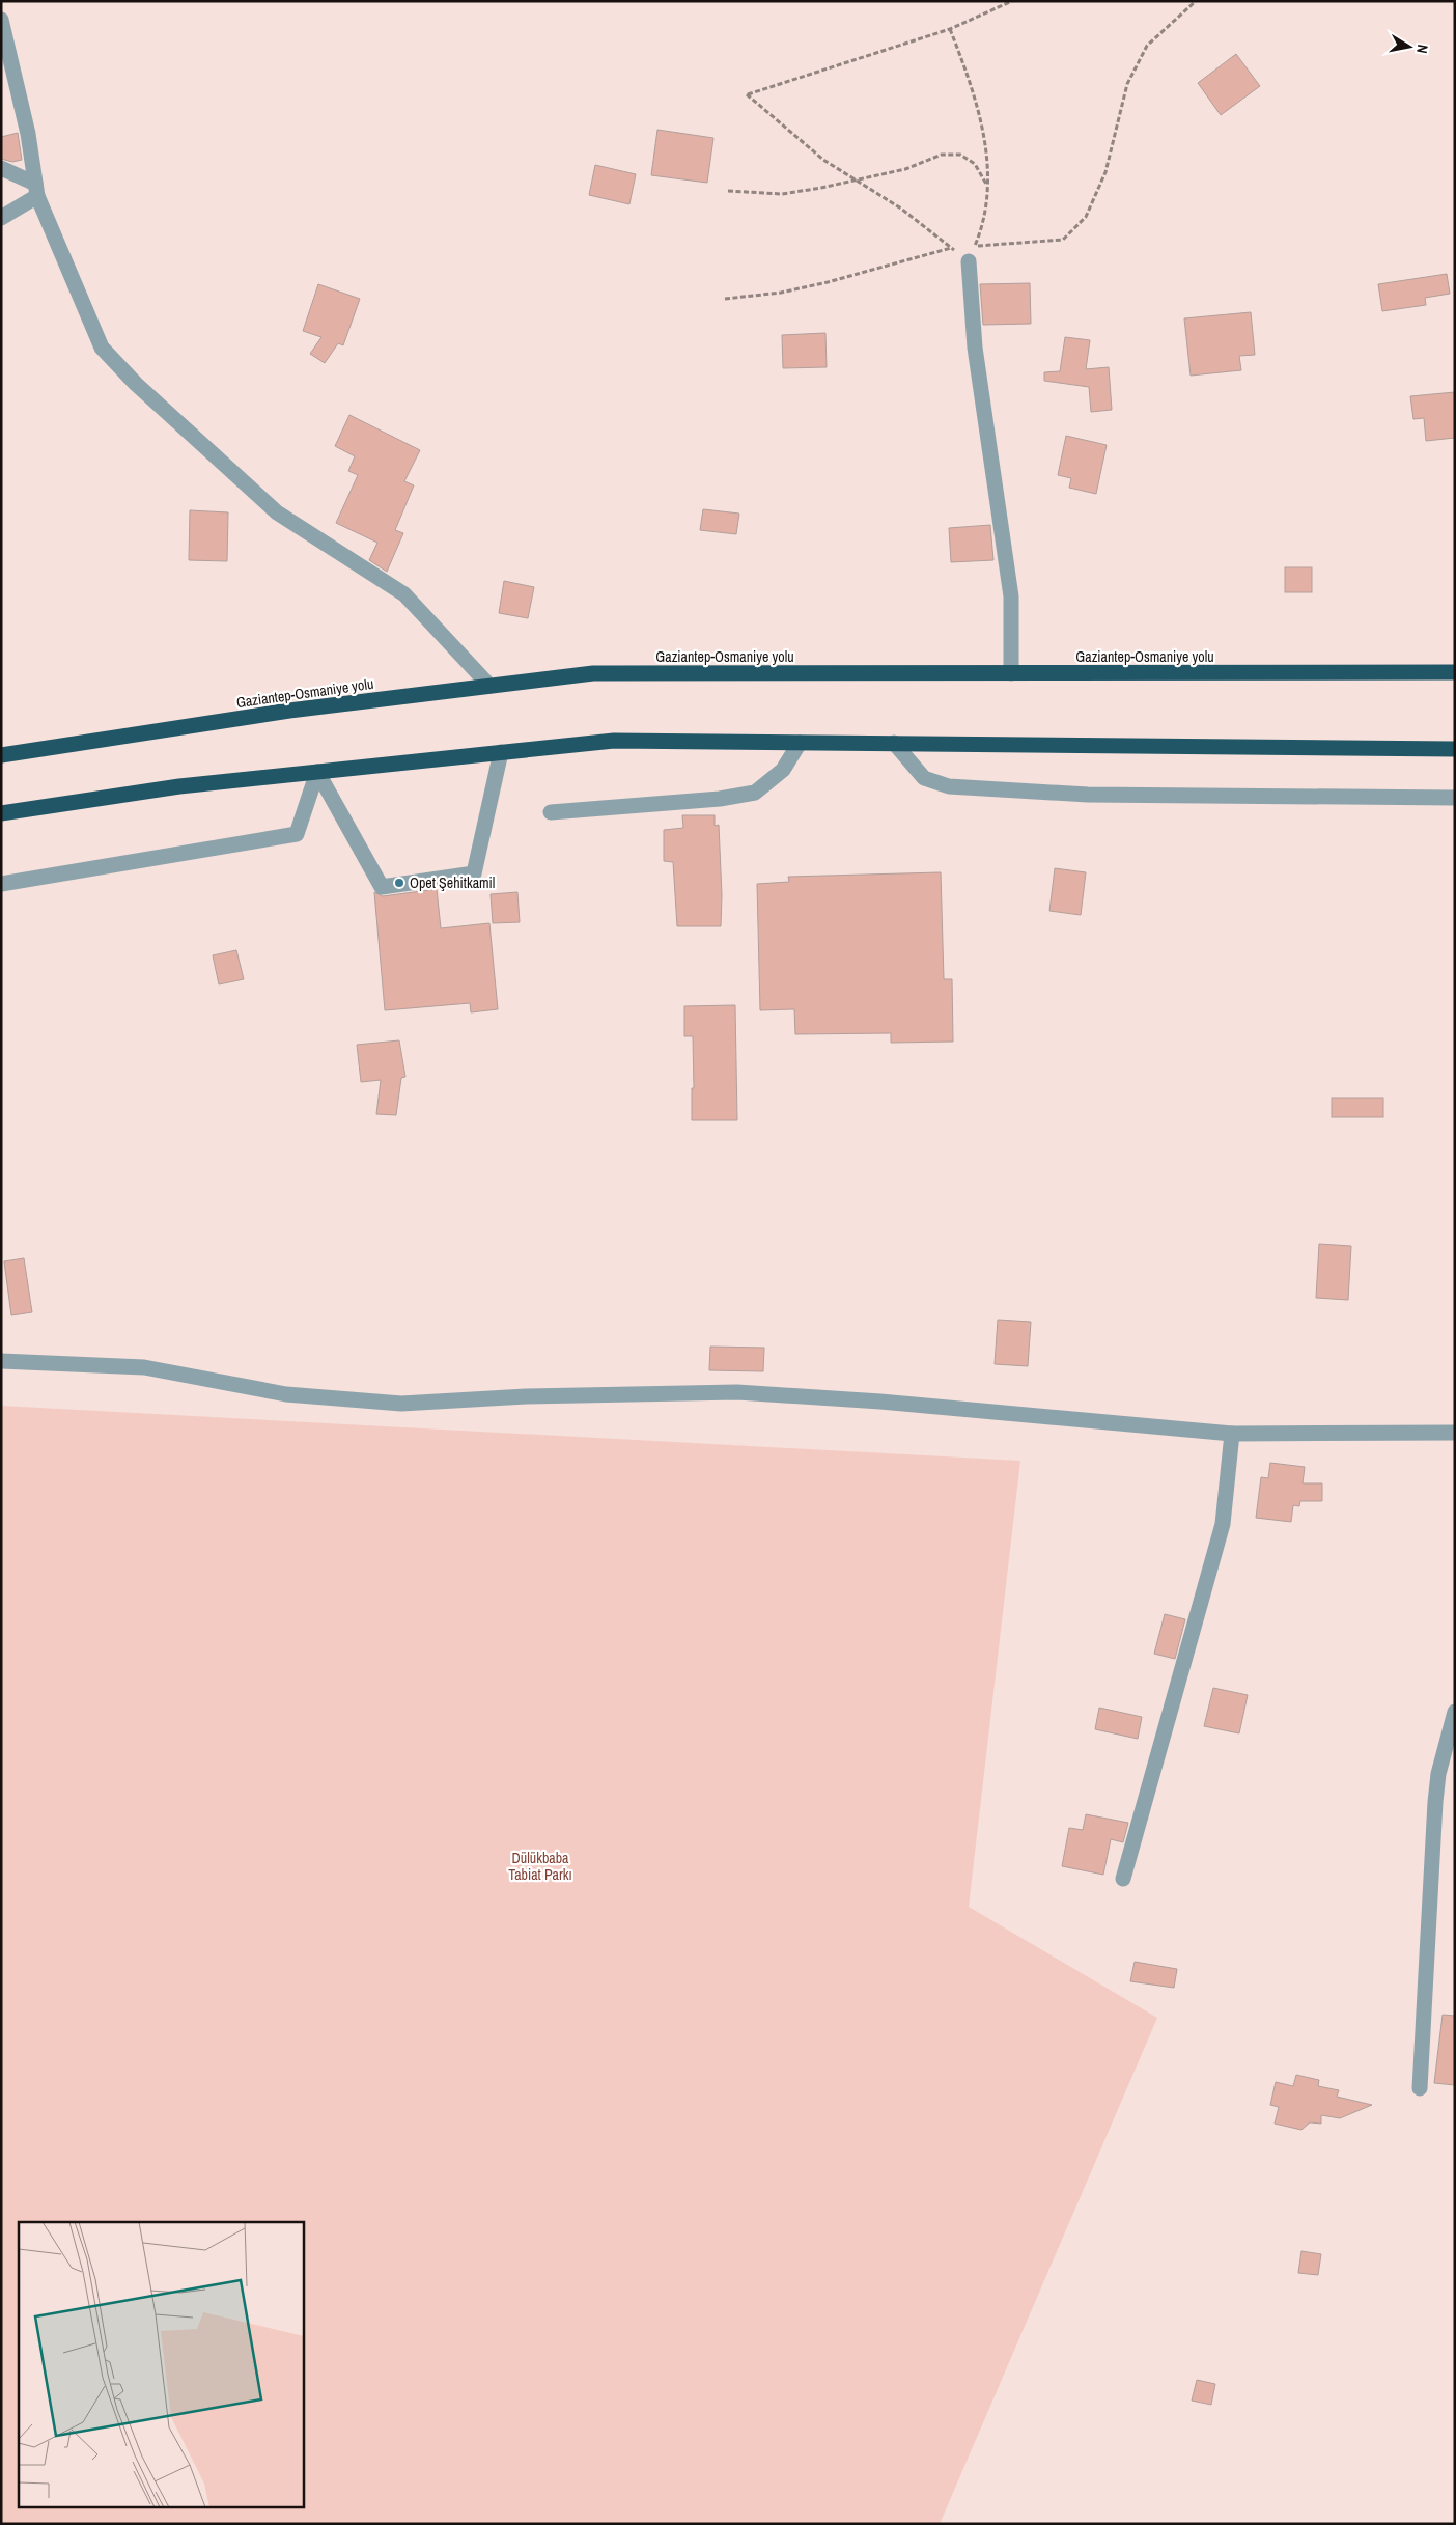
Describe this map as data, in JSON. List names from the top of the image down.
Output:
{
  "streets": {
    "highway": ["Gaziantep-Osmaniye yolu"]
  },
  "parks": ["Dülükbaba Tabiat Parkı"],
  "places": ["Opet Şehitkamil"],
  "north": "right"
}
